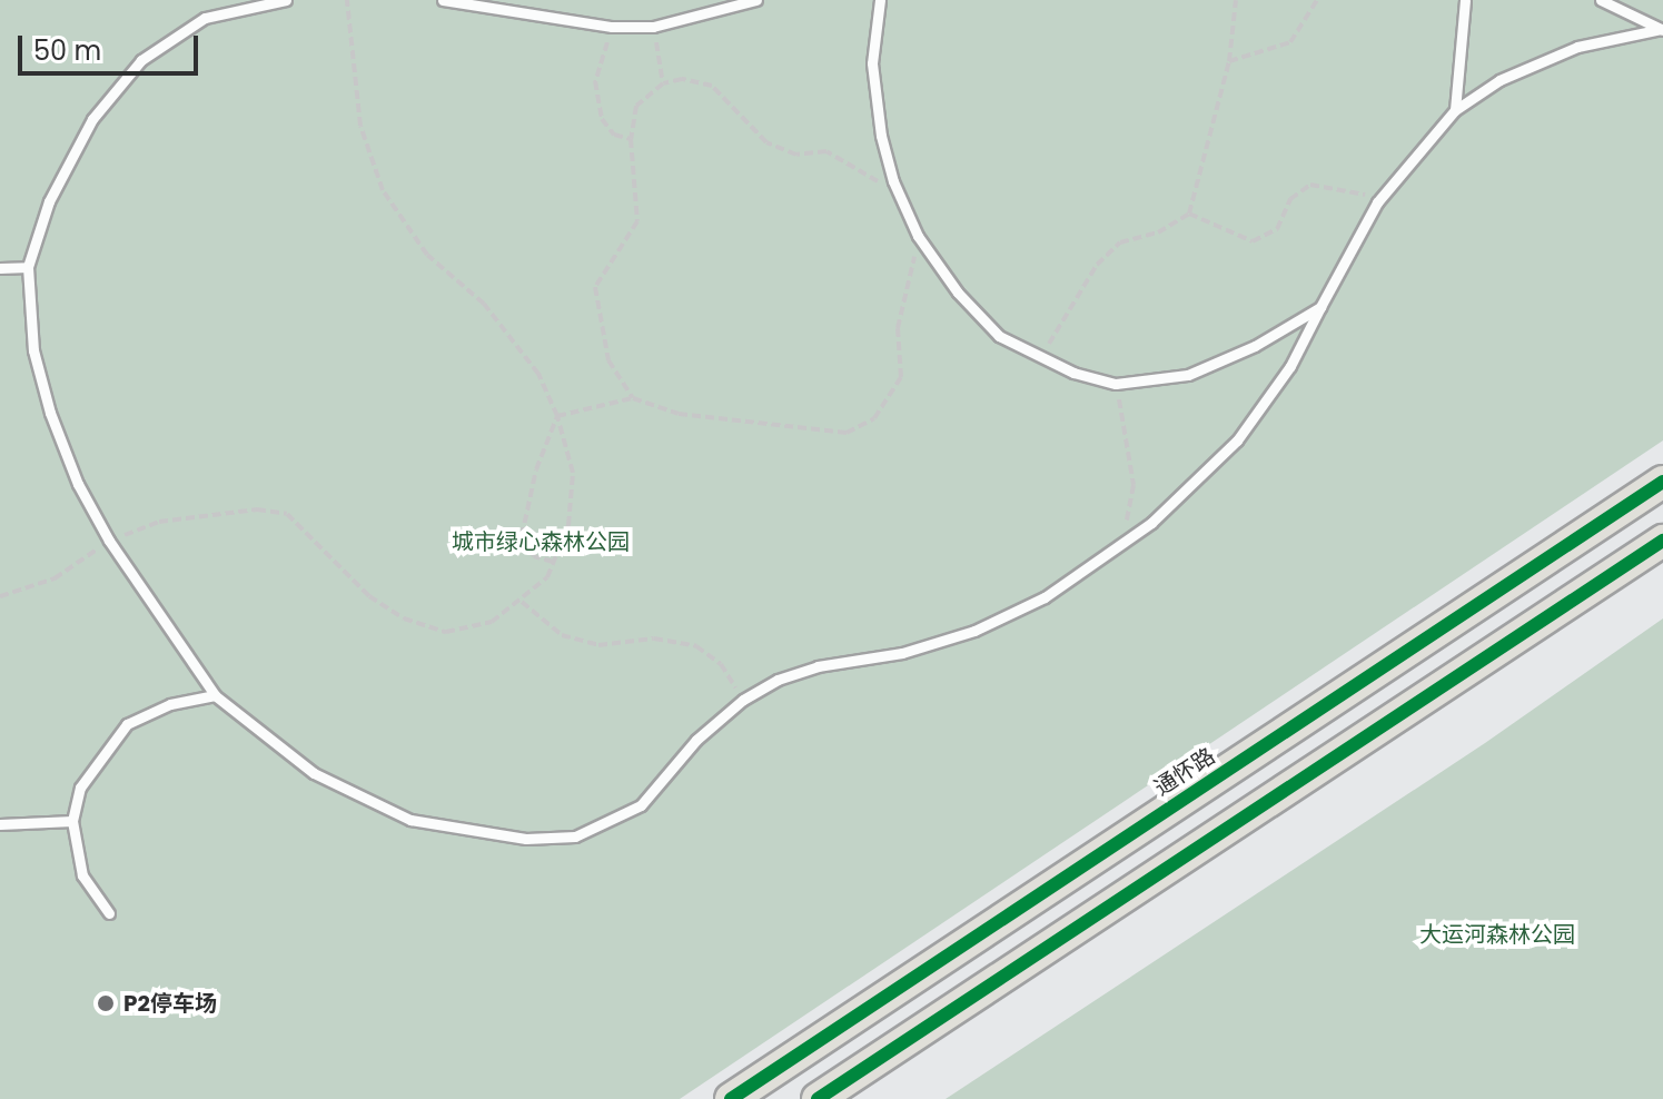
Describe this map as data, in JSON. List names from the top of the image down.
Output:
{
  "streets": {
    "main road": ["通怀路"]
  },
  "parks": ["城市绿心森林公园", "大运河森林公园"],
  "places": ["P2停车场"],
  "scale_bar": "50 m"
}
